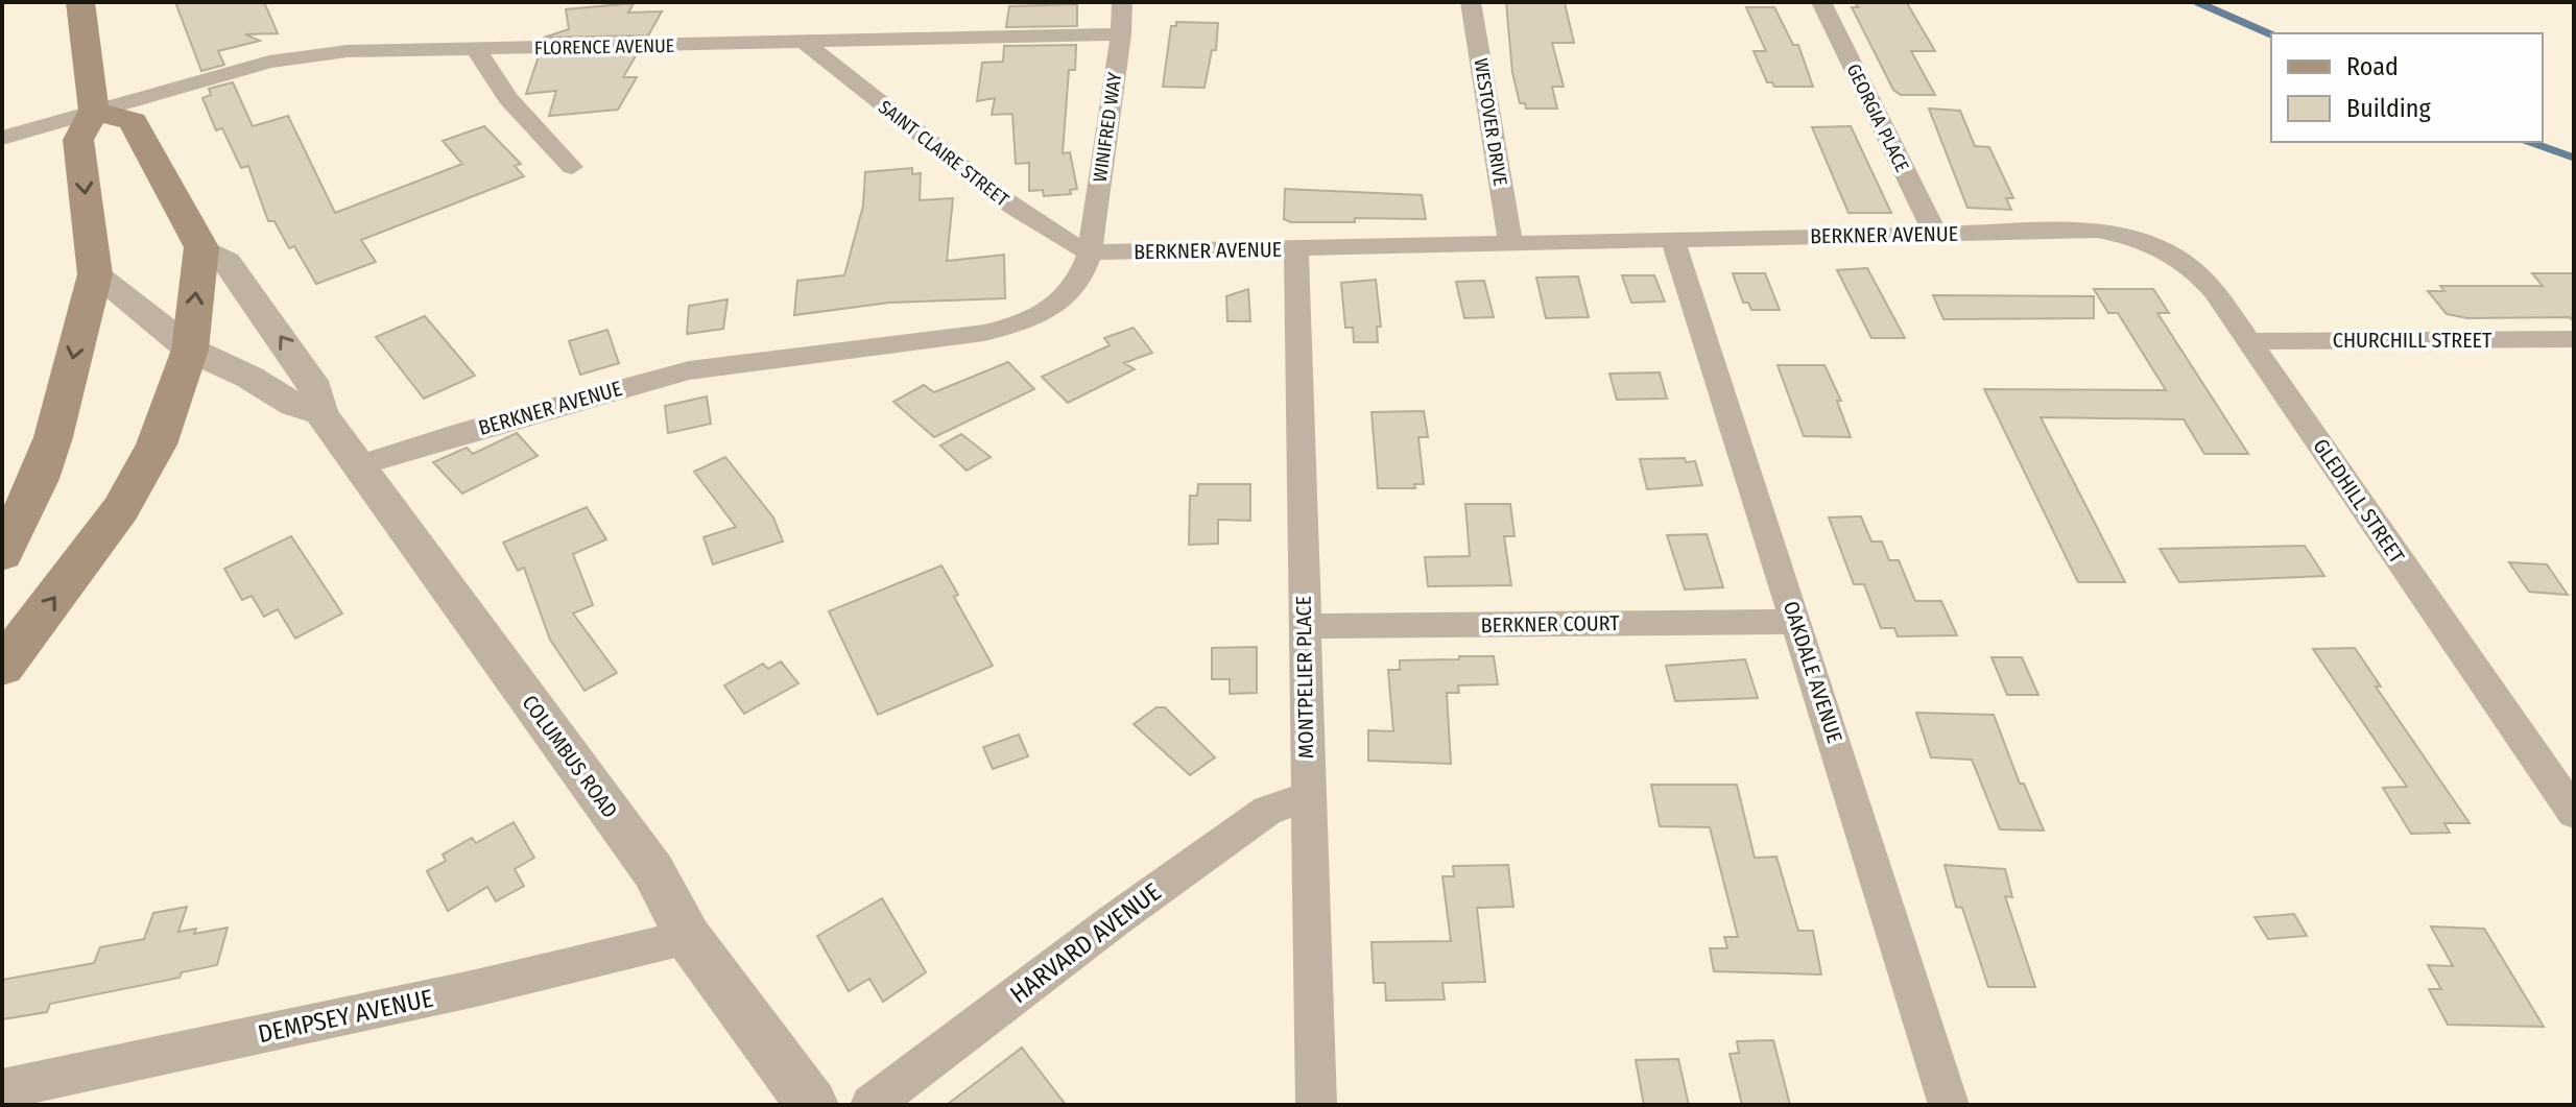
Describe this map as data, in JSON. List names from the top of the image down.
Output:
{
  "streets": {
    "street": [
      "FLORENCE AVENUE",
      "GEORGIA PLACE",
      "WESTOVER DRIVE",
      "WINIFRED WAY",
      "SAINT CLAIRE STREET",
      "BERKNER AVENUE",
      "CHURCHILL STREET",
      "GLEDHILL STREET",
      "BERKNER COURT",
      "OAKDALE AVENUE",
      "MONTPELIER PLACE",
      "COLUMBUS ROAD",
      "HARVARD AVENUE",
      "DEMPSEY AVENUE"
    ]
  },
  "crossings": [
    ["FLORENCE AVENUE", "WINIFRED WAY"],
    ["FLORENCE AVENUE", "SAINT CLAIRE STREET"],
    ["GEORGIA PLACE", "BERKNER AVENUE"],
    ["WESTOVER DRIVE", "BERKNER AVENUE"],
    ["WINIFRED WAY", "SAINT CLAIRE STREET"],
    ["WINIFRED WAY", "BERKNER AVENUE"],
    ["SAINT CLAIRE STREET", "BERKNER AVENUE"],
    ["BERKNER AVENUE", "GLEDHILL STREET"],
    ["BERKNER AVENUE", "OAKDALE AVENUE"],
    ["BERKNER AVENUE", "MONTPELIER PLACE"],
    ["BERKNER AVENUE", "COLUMBUS ROAD"],
    ["CHURCHILL STREET", "GLEDHILL STREET"],
    ["BERKNER COURT", "OAKDALE AVENUE"],
    ["BERKNER COURT", "MONTPELIER PLACE"],
    ["MONTPELIER PLACE", "HARVARD AVENUE"],
    ["COLUMBUS ROAD", "DEMPSEY AVENUE"]
  ],
  "legend": ["Road", "Building"]
}
